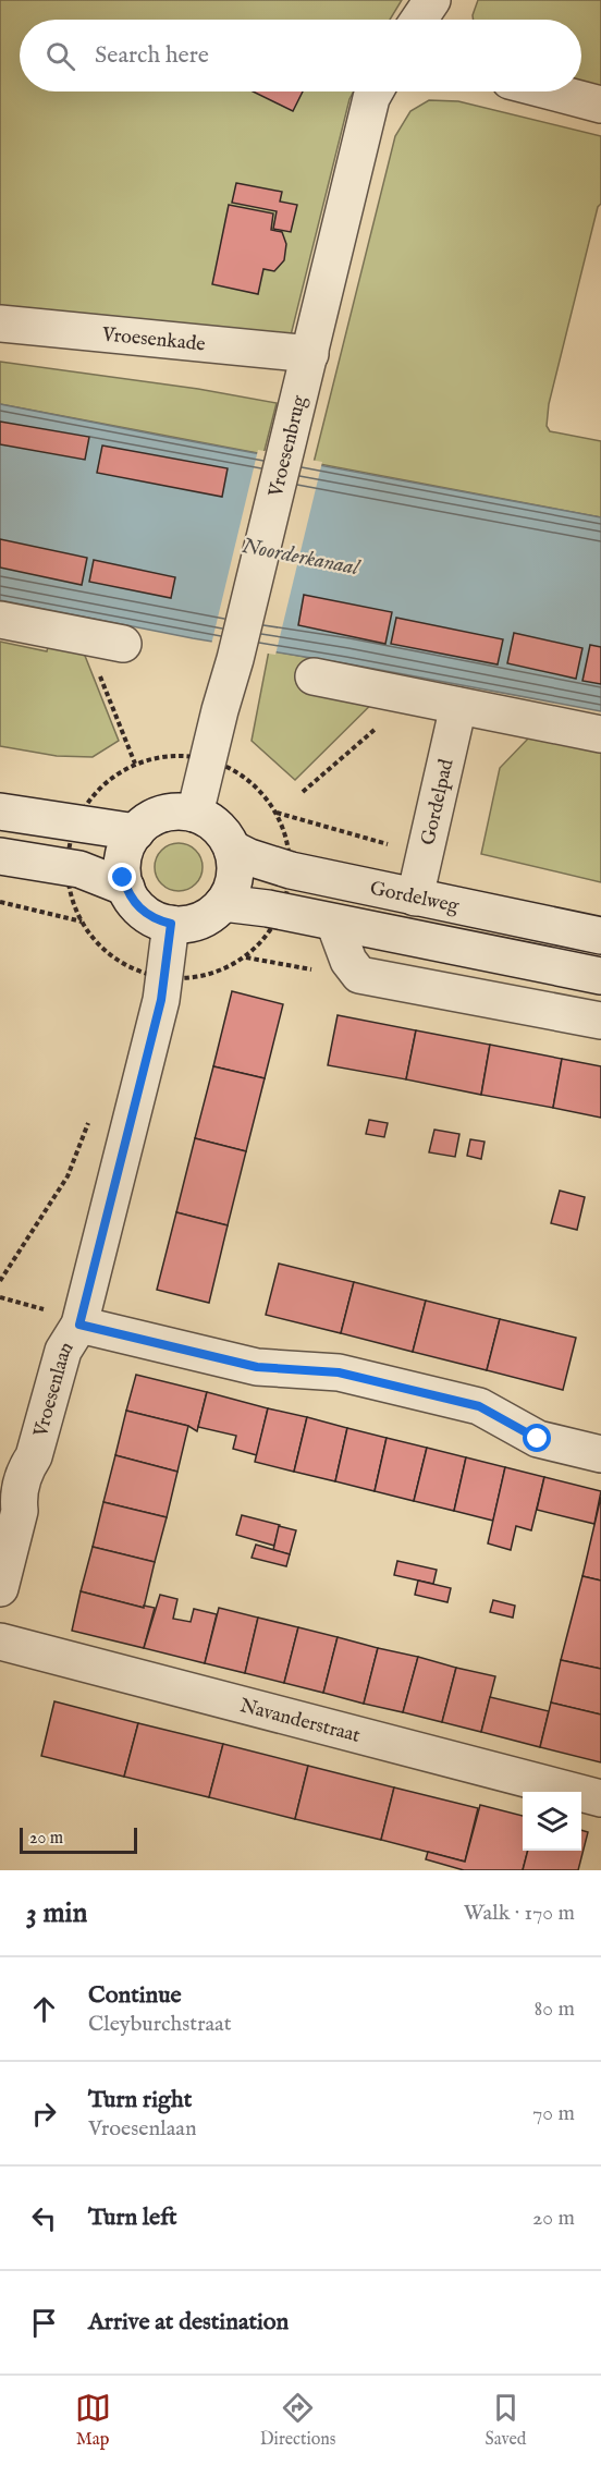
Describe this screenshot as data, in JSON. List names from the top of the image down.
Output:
{
  "streets": {
    "street": [
      "Vroesenkade",
      "Vroesenbrug",
      "Gordelpad",
      "Gordelweg",
      "Vroesenlaan",
      "Navanderstraat"
    ]
  },
  "crossings": [
    ["Vroesenkade", "Vroesenbrug"],
    ["Vroesenbrug", "Gordelweg"],
    ["Vroesenbrug", "Vroesenlaan"],
    ["Gordelpad", "Gordelweg"],
    ["Gordelweg", "Vroesenlaan"]
  ],
  "water": ["Noorderkanaal"],
  "scale_bar": "20 m",
  "page": {
    "search": "Search here",
    "scale": "20 m",
    "heading": ["3 min", "Walk · 170 m"],
    "list": [
      ["Continue", "Cleyburchstraat", "80 m"],
      ["Turn right", "Vroesenlaan", "70 m"],
      ["Turn left", "20 m"],
      "Arrive at destination"
    ],
    "nav": ["Map", "Directions", "Saved"]
  }
}
